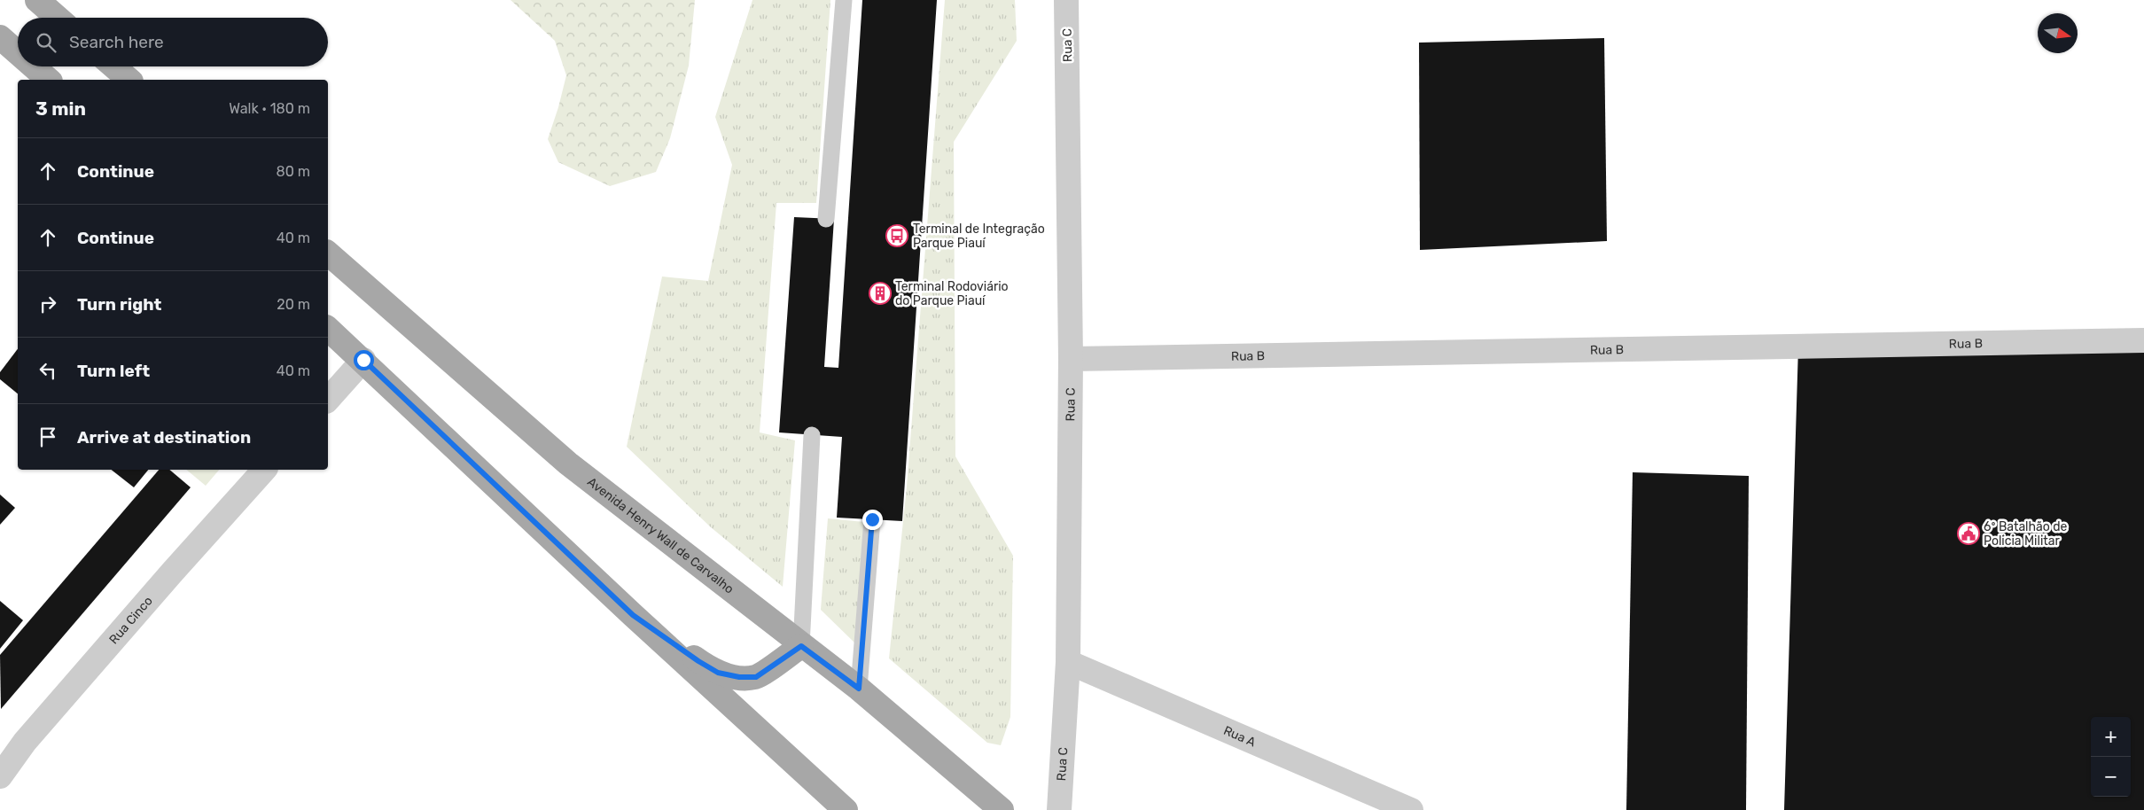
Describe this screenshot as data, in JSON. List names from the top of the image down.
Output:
{
  "streets": {
    "main road": ["Avenida Henry Wall de Carvalho"],
    "street": [
      "Rua C",
      "Rua B",
      "Rua Cinco",
      "Rua A"
    ]
  },
  "crossings": [
    ["Rua C", "Rua B"],
    ["Rua C", "Rua A"]
  ],
  "places": {
    "bus stop": ["Terminal de Integração Parque Piauí"],
    "building": ["Terminal Rodoviário do Parque Piauí"],
    "public building": ["6º Batalhão de Policia Militar"]
  },
  "north": "right",
  "page": {
    "search": "Search here",
    "heading": ["3 min", "Walk · 180 m"],
    "list": [
      ["Continue", "80 m"],
      ["Continue", "40 m"],
      ["Turn right", "20 m"],
      ["Turn left", "40 m"],
      "Arrive at destination"
    ],
    "map_buttons": ["+", "−"]
  }
}
